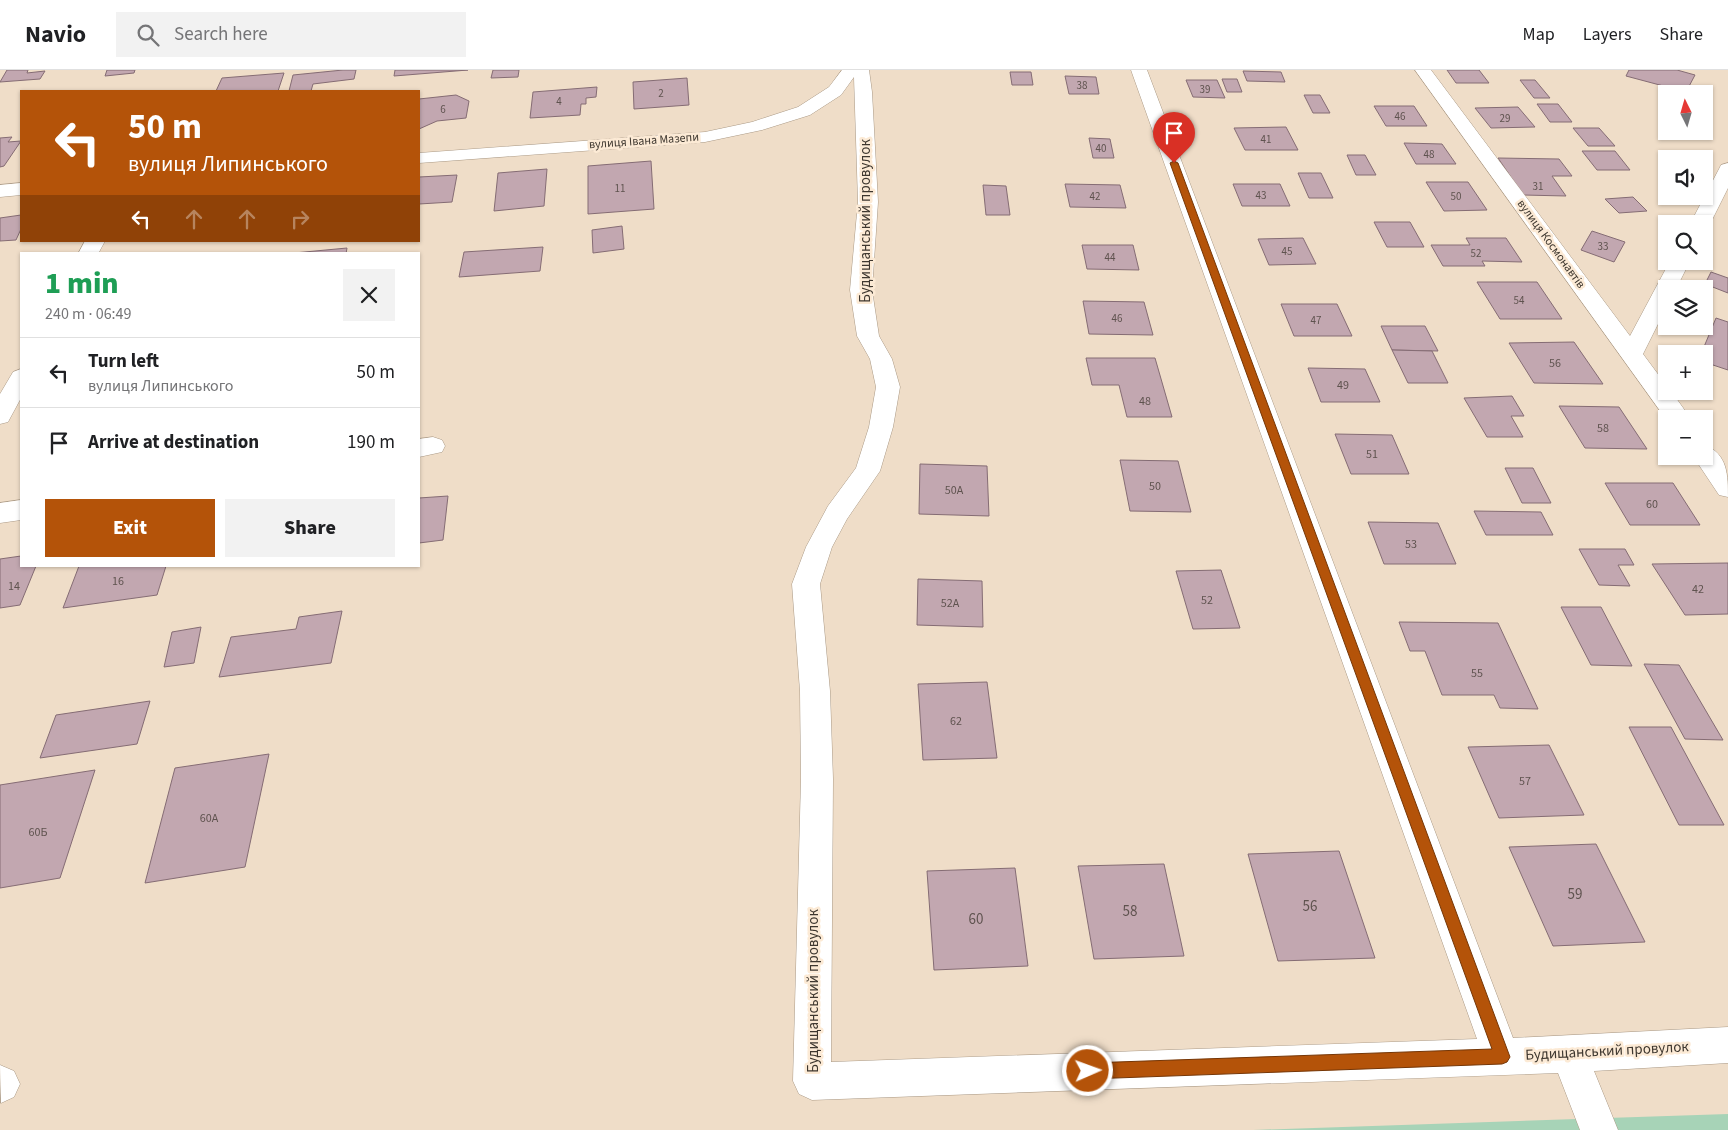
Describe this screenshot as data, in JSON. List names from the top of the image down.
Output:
{
  "streets": {
    "street": ["вулиця Івана Мазепи", "Будищанський провулок", "вулиця Космонавтів"]
  },
  "house_numbers": [
    "38",
    "39",
    "2",
    "4",
    "6",
    "46",
    "29",
    "41",
    "40",
    "48",
    "31",
    "11",
    "43",
    "42",
    "50",
    "33",
    "45",
    "52",
    "44",
    "54",
    "46",
    "47",
    "56",
    "49",
    "48",
    "58",
    "51",
    "50",
    "50А",
    "60",
    "53",
    "16",
    "14",
    "42",
    "52",
    "52А",
    "55",
    "62",
    "57",
    "60А",
    "60Б",
    "59",
    "56",
    "58",
    "60"
  ],
  "north": "top",
  "page": {
    "header": "Navio",
    "search": "Search here",
    "nav": ["Map", "Layers", "Share"],
    "map_buttons": ["+", "−"],
    "turn": ["50 m", "вулиця Липинського"],
    "heading": ["1 min", "240 m · 06:49"],
    "list": [
      {
        "name": "Turn left",
        "note": "вулиця Липинського",
        "value": "50 m"
      },
      {
        "name": "Arrive at destination",
        "value": "190 m"
      }
    ],
    "buttons": ["Exit", "Share"]
  }
}
